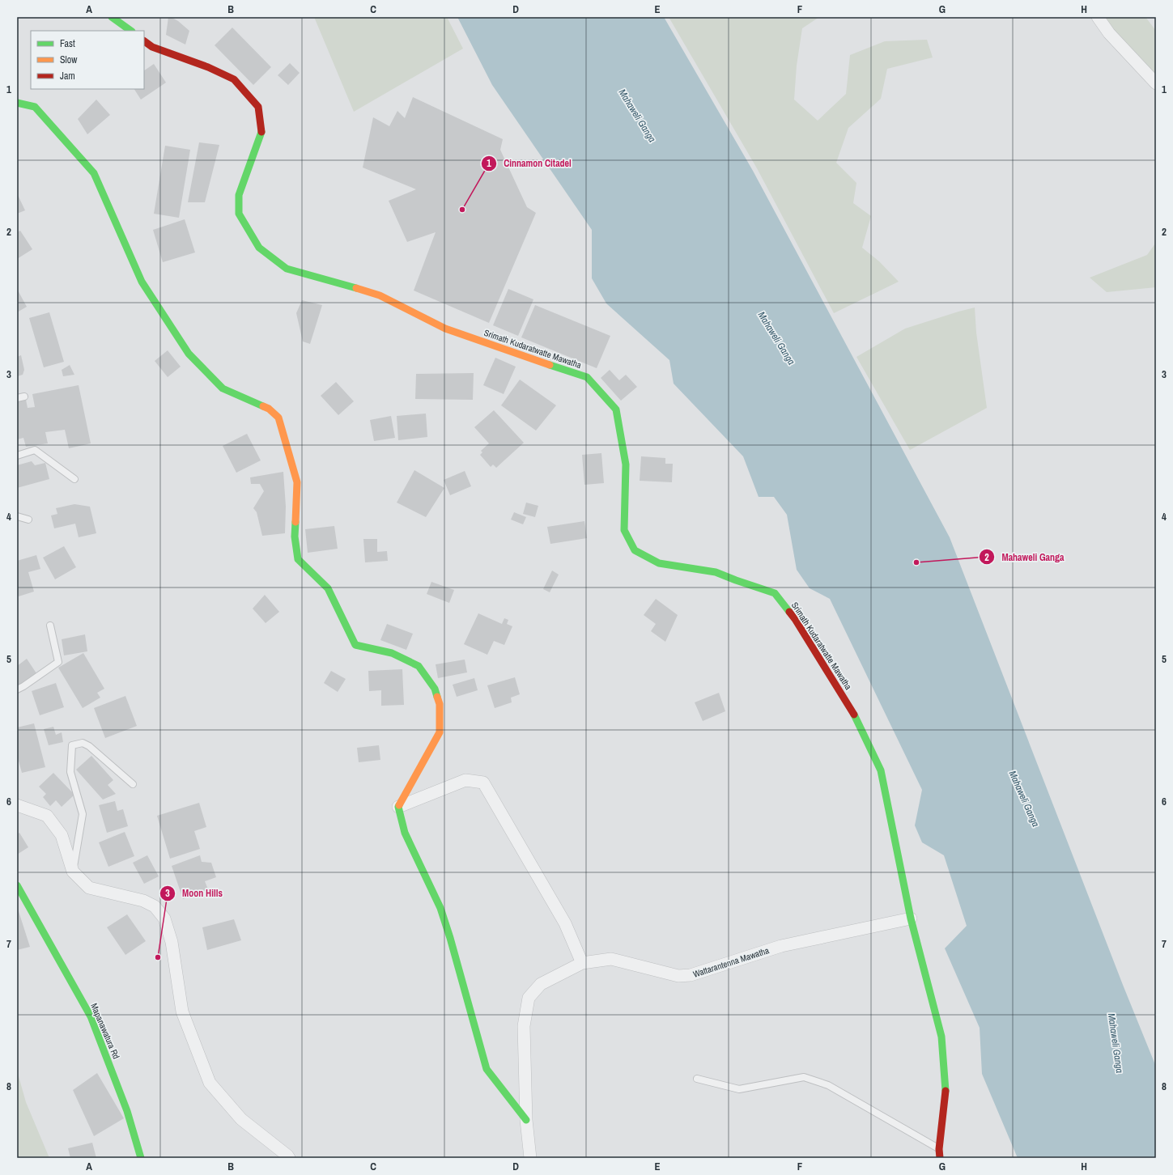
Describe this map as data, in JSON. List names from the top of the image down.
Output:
{
  "streets": {
    "street": ["Srimath Kudaratwatte Mawatha", "Wattarantenna Mawatha", "Mapanawatura Rd"]
  },
  "crossings": [
    ["Srimath Kudaratwatte Mawatha", "Wattarantenna Mawatha"]
  ],
  "water": ["Mahaweli Ganga"],
  "places": ["Cinnamon Citadel", "Mahaweli Ganga", "Moon Hills"],
  "legend": ["Fast", "Slow", "Jam"],
  "grid": {
    "columns": [
      "A",
      "B",
      "C",
      "D",
      "E",
      "F",
      "G",
      "H"
    ],
    "rows": [
      "1",
      "2",
      "3",
      "4",
      "5",
      "6",
      "7",
      "8"
    ]
  }
}
